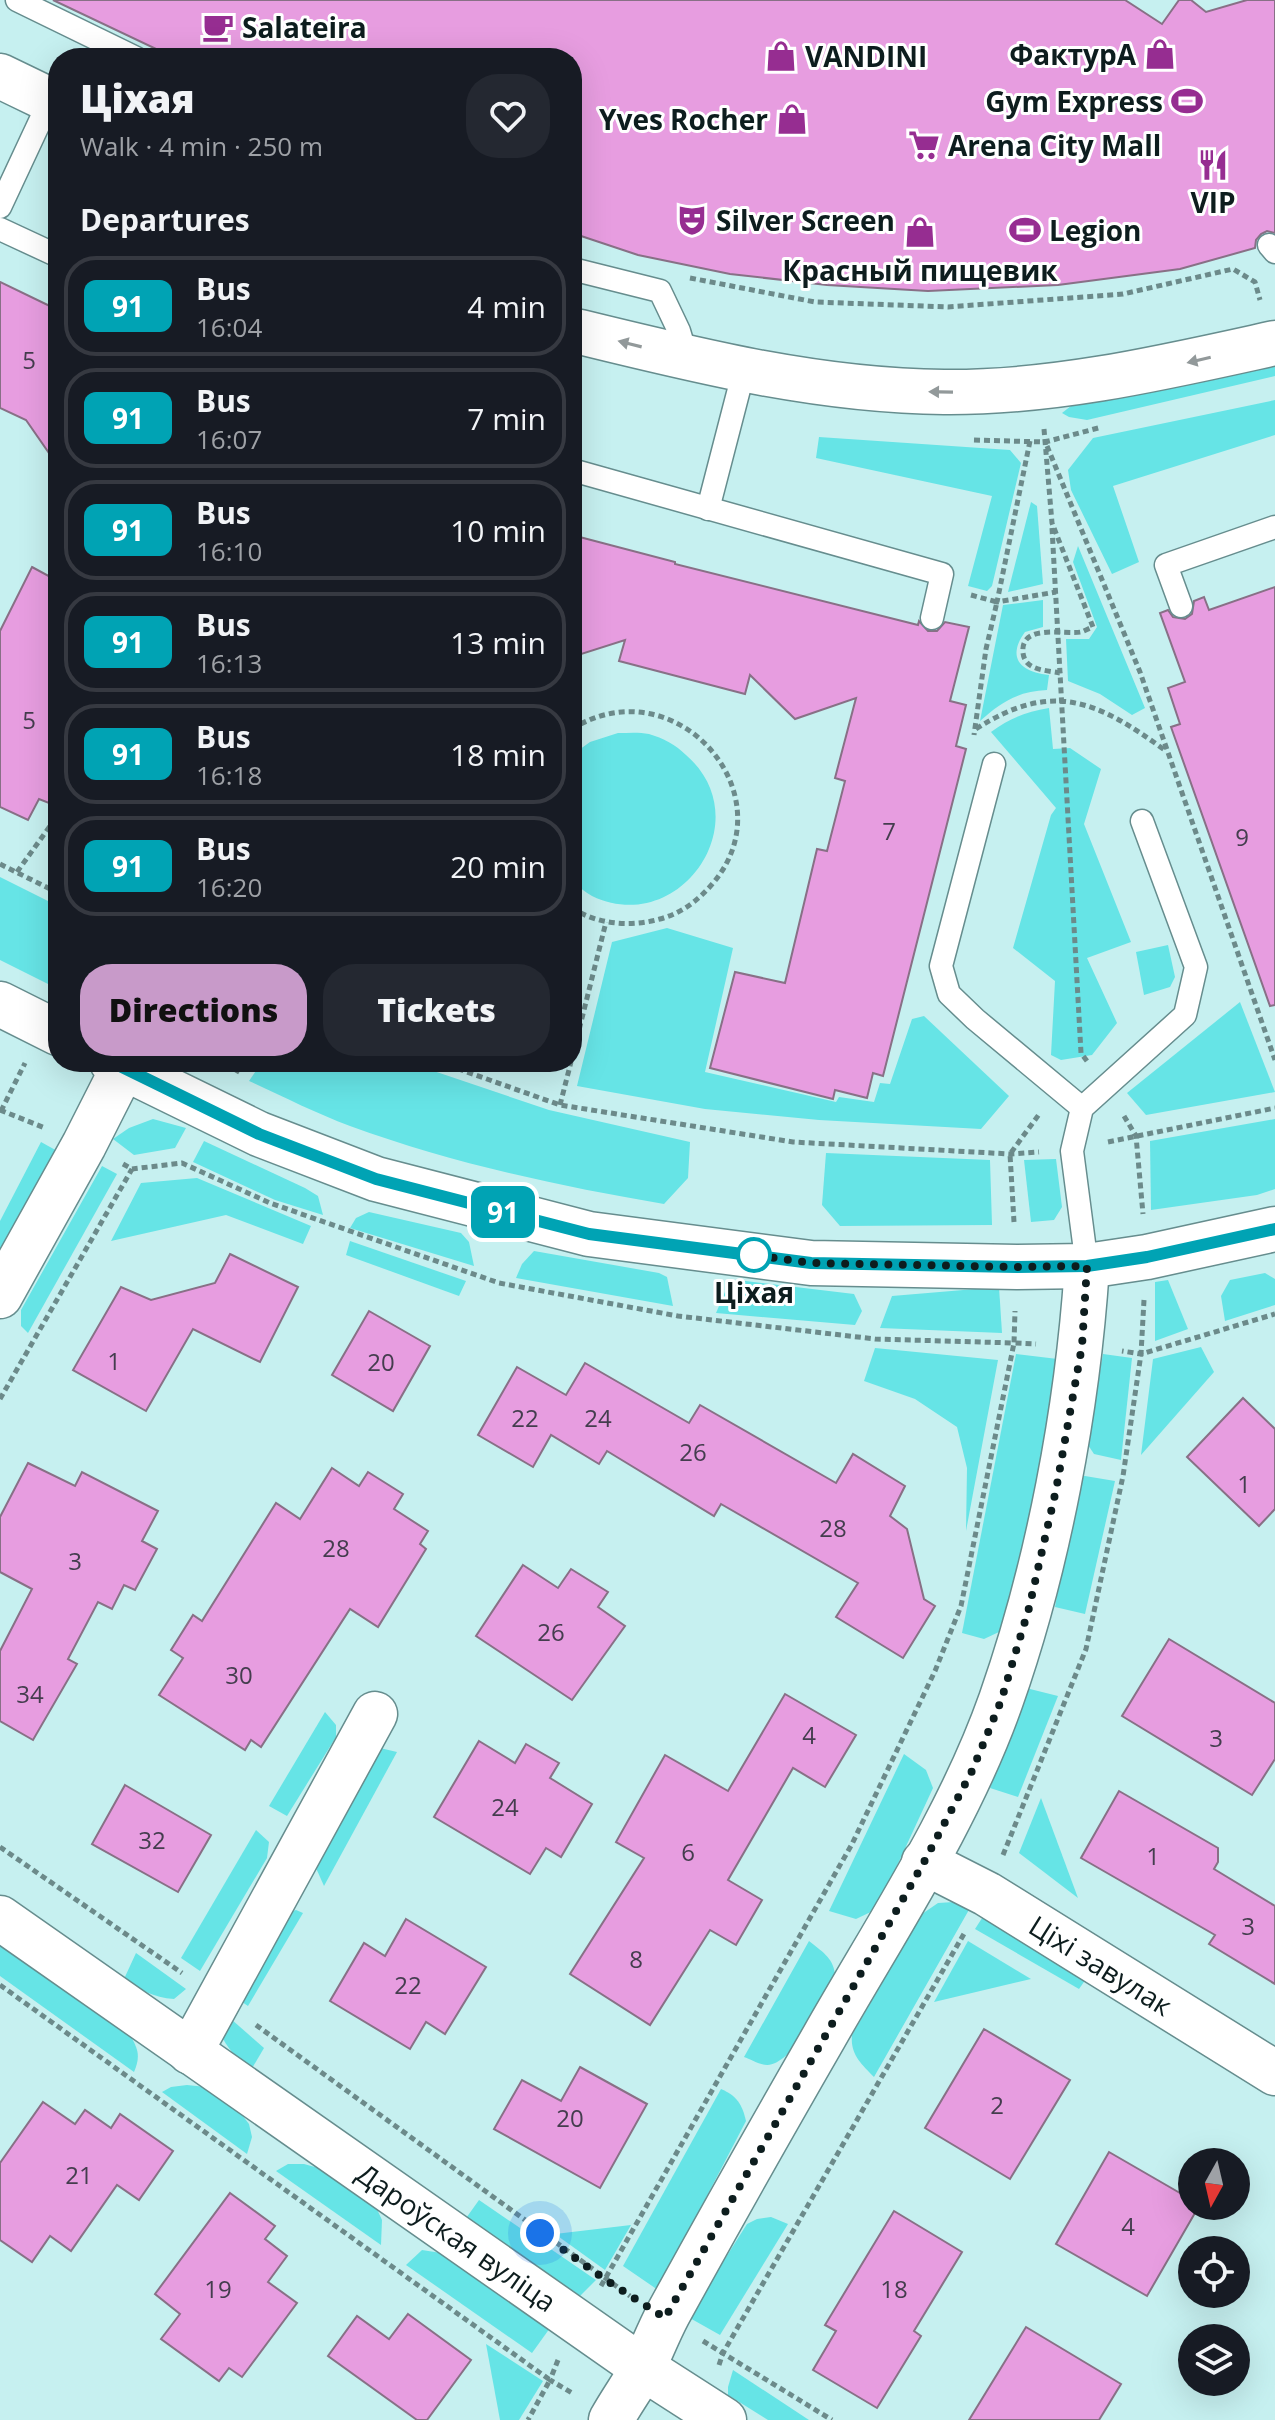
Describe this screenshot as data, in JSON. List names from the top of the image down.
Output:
{
  "streets": {
    "street": ["Ціхі завулак", "Дароўская вуліца"]
  },
  "places": {
    "cafe": ["Salateira"],
    "shop": [
      "ФактурА",
      "VANDINI",
      "Yves Rocher",
      "Красный пищевик"
    ],
    "sports": ["Gym Express", "Legion"],
    "supermarket": ["Arena City Mall"],
    "restaurant": ["VIP"],
    "theatre": ["Silver Screen"],
    "other": ["Ціхая"]
  },
  "lines": ["bus line 91"],
  "house_numbers": [
    "5",
    "5",
    "7",
    "9",
    "1",
    "20",
    "22",
    "24",
    "26",
    "1",
    "28",
    "28",
    "3",
    "26",
    "30",
    "34",
    "4",
    "3",
    "24",
    "32",
    "6",
    "1",
    "3",
    "8",
    "22",
    "2",
    "20",
    "21",
    "4",
    "19",
    "18"
  ],
  "north": "bottom",
  "page": {
    "on_map": "91",
    "heading": [
      ["Ціхая", "Walk · 4 min · 250 m"],
      "Departures"
    ],
    "list": [
      {
        "mark": "91",
        "name": "Bus",
        "note": "16:04",
        "value": "4 min"
      },
      {
        "mark": "91",
        "name": "Bus",
        "note": "16:07",
        "value": "7 min"
      },
      {
        "mark": "91",
        "name": "Bus",
        "note": "16:10",
        "value": "10 min"
      },
      {
        "mark": "91",
        "name": "Bus",
        "note": "16:13",
        "value": "13 min"
      },
      {
        "mark": "91",
        "name": "Bus",
        "note": "16:18",
        "value": "18 min"
      },
      {
        "mark": "91",
        "name": "Bus",
        "note": "16:20",
        "value": "20 min"
      }
    ],
    "buttons": ["Directions", "Tickets"]
  }
}
